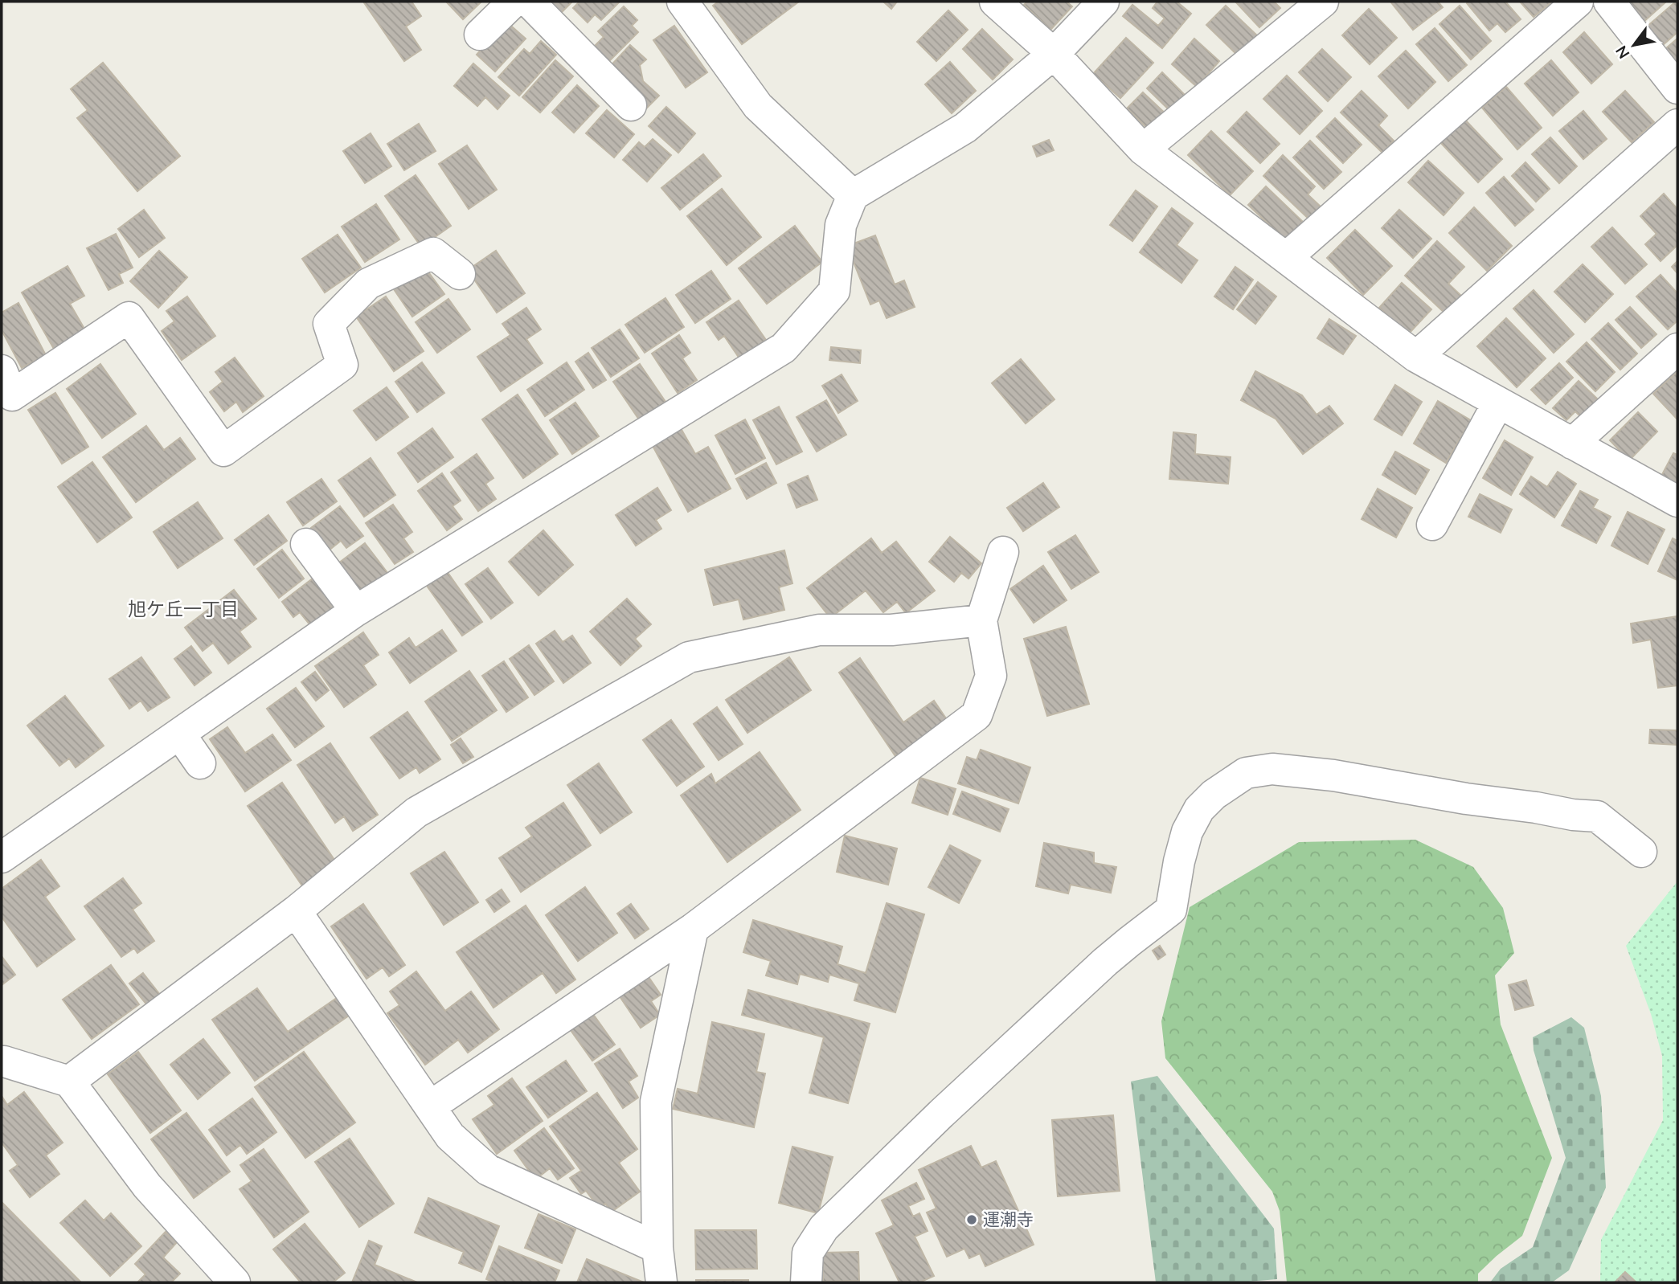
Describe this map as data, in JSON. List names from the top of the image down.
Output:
{
  "districts": ["旭ケ丘一丁目"],
  "places": ["運潮寺"],
  "north": "bottom left"
}
